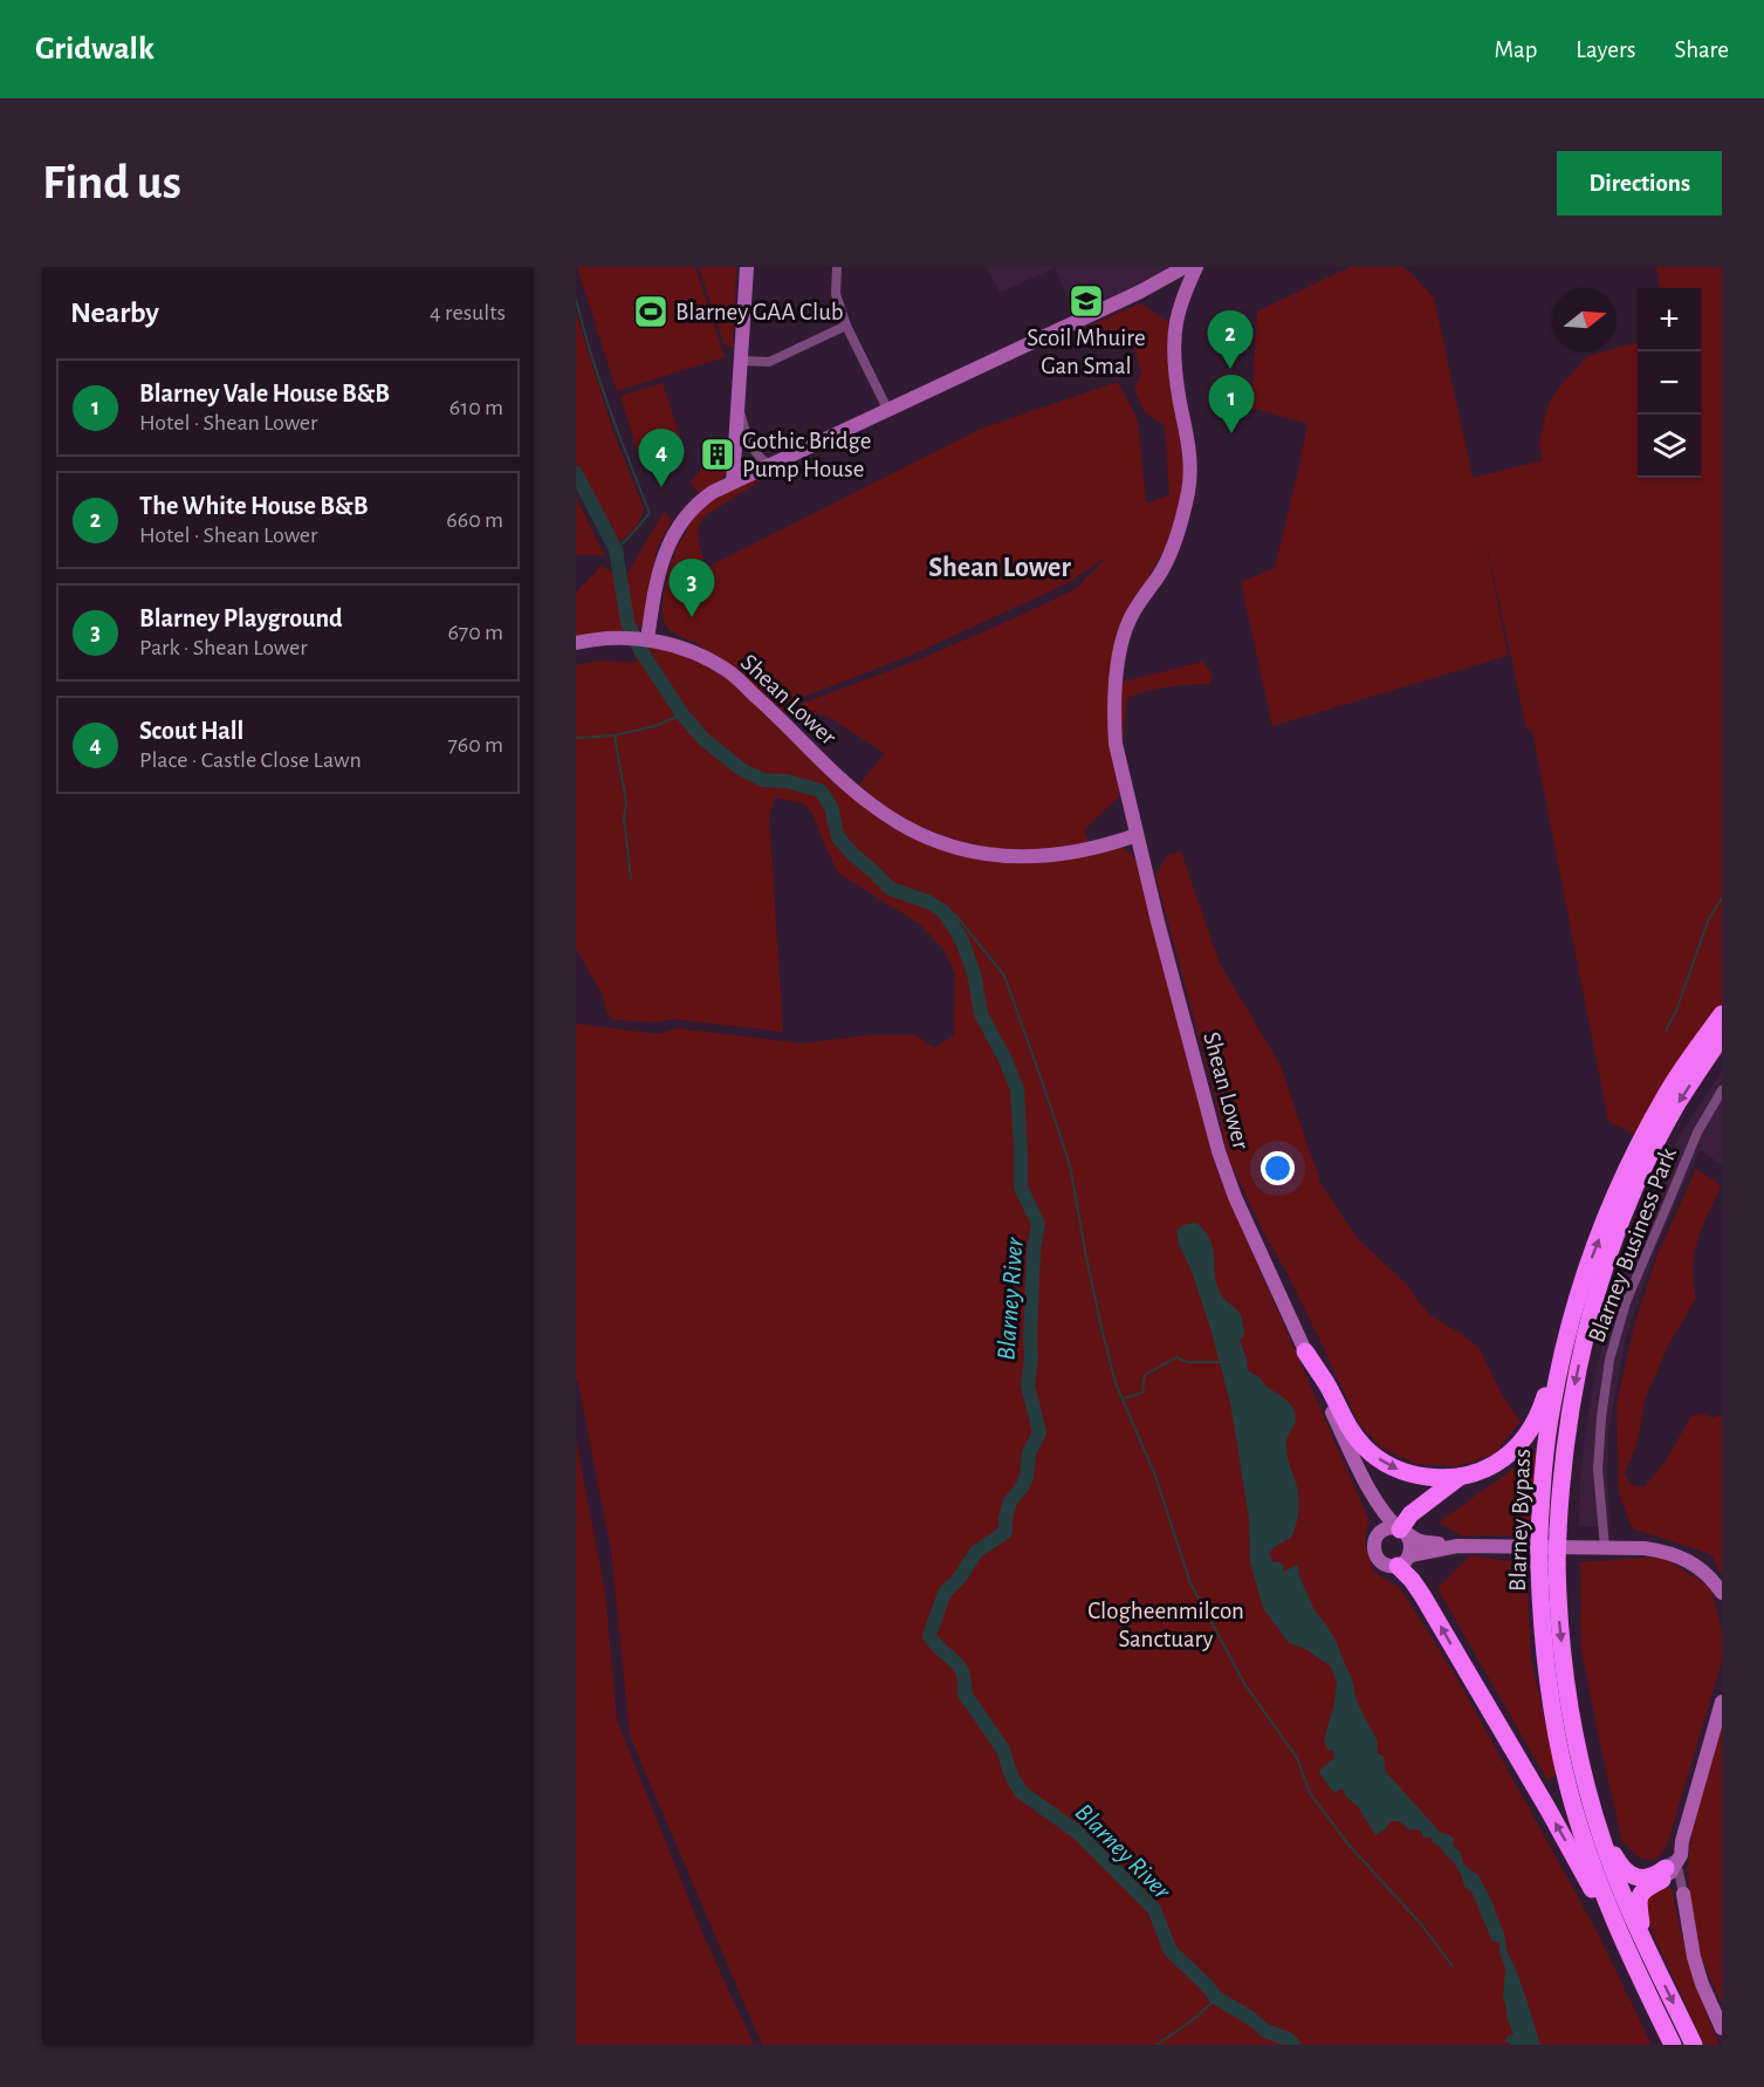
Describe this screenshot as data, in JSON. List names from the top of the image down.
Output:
{
  "streets": {
    "highway": ["Blarney Bypass"],
    "main road": ["Shean Lower"],
    "street": ["Blarney Business Park"]
  },
  "districts": ["Shean Lower"],
  "water": ["Blarney River"],
  "parks": ["Clogheenmilcon Sanctuary"],
  "places": {
    "school or university": ["Scoil Mhuire Gan Smal"],
    "sports": ["Blarney GAA Club"],
    "building": ["Gothic Bridge Pump House"]
  },
  "north": "right",
  "page": {
    "header": "Gridwalk",
    "nav": ["Map", "Layers", "Share"],
    "buttons": "Directions",
    "title": "Find us",
    "heading": ["Nearby", "4 results"],
    "map_buttons": ["+", "−"],
    "pins": [
      "2",
      "1",
      "4",
      "3"
    ],
    "list": [
      {
        "mark": "1",
        "name": "Blarney Vale House B&B",
        "note": "Hotel · Shean Lower",
        "value": "610 m"
      },
      {
        "mark": "2",
        "name": "The White House B&B",
        "note": "Hotel · Shean Lower",
        "value": "660 m"
      },
      {
        "mark": "3",
        "name": "Blarney Playground",
        "note": "Park · Shean Lower",
        "value": "670 m"
      },
      {
        "mark": "4",
        "name": "Scout Hall",
        "note": "Place · Castle Close Lawn",
        "value": "760 m"
      }
    ]
  }
}
